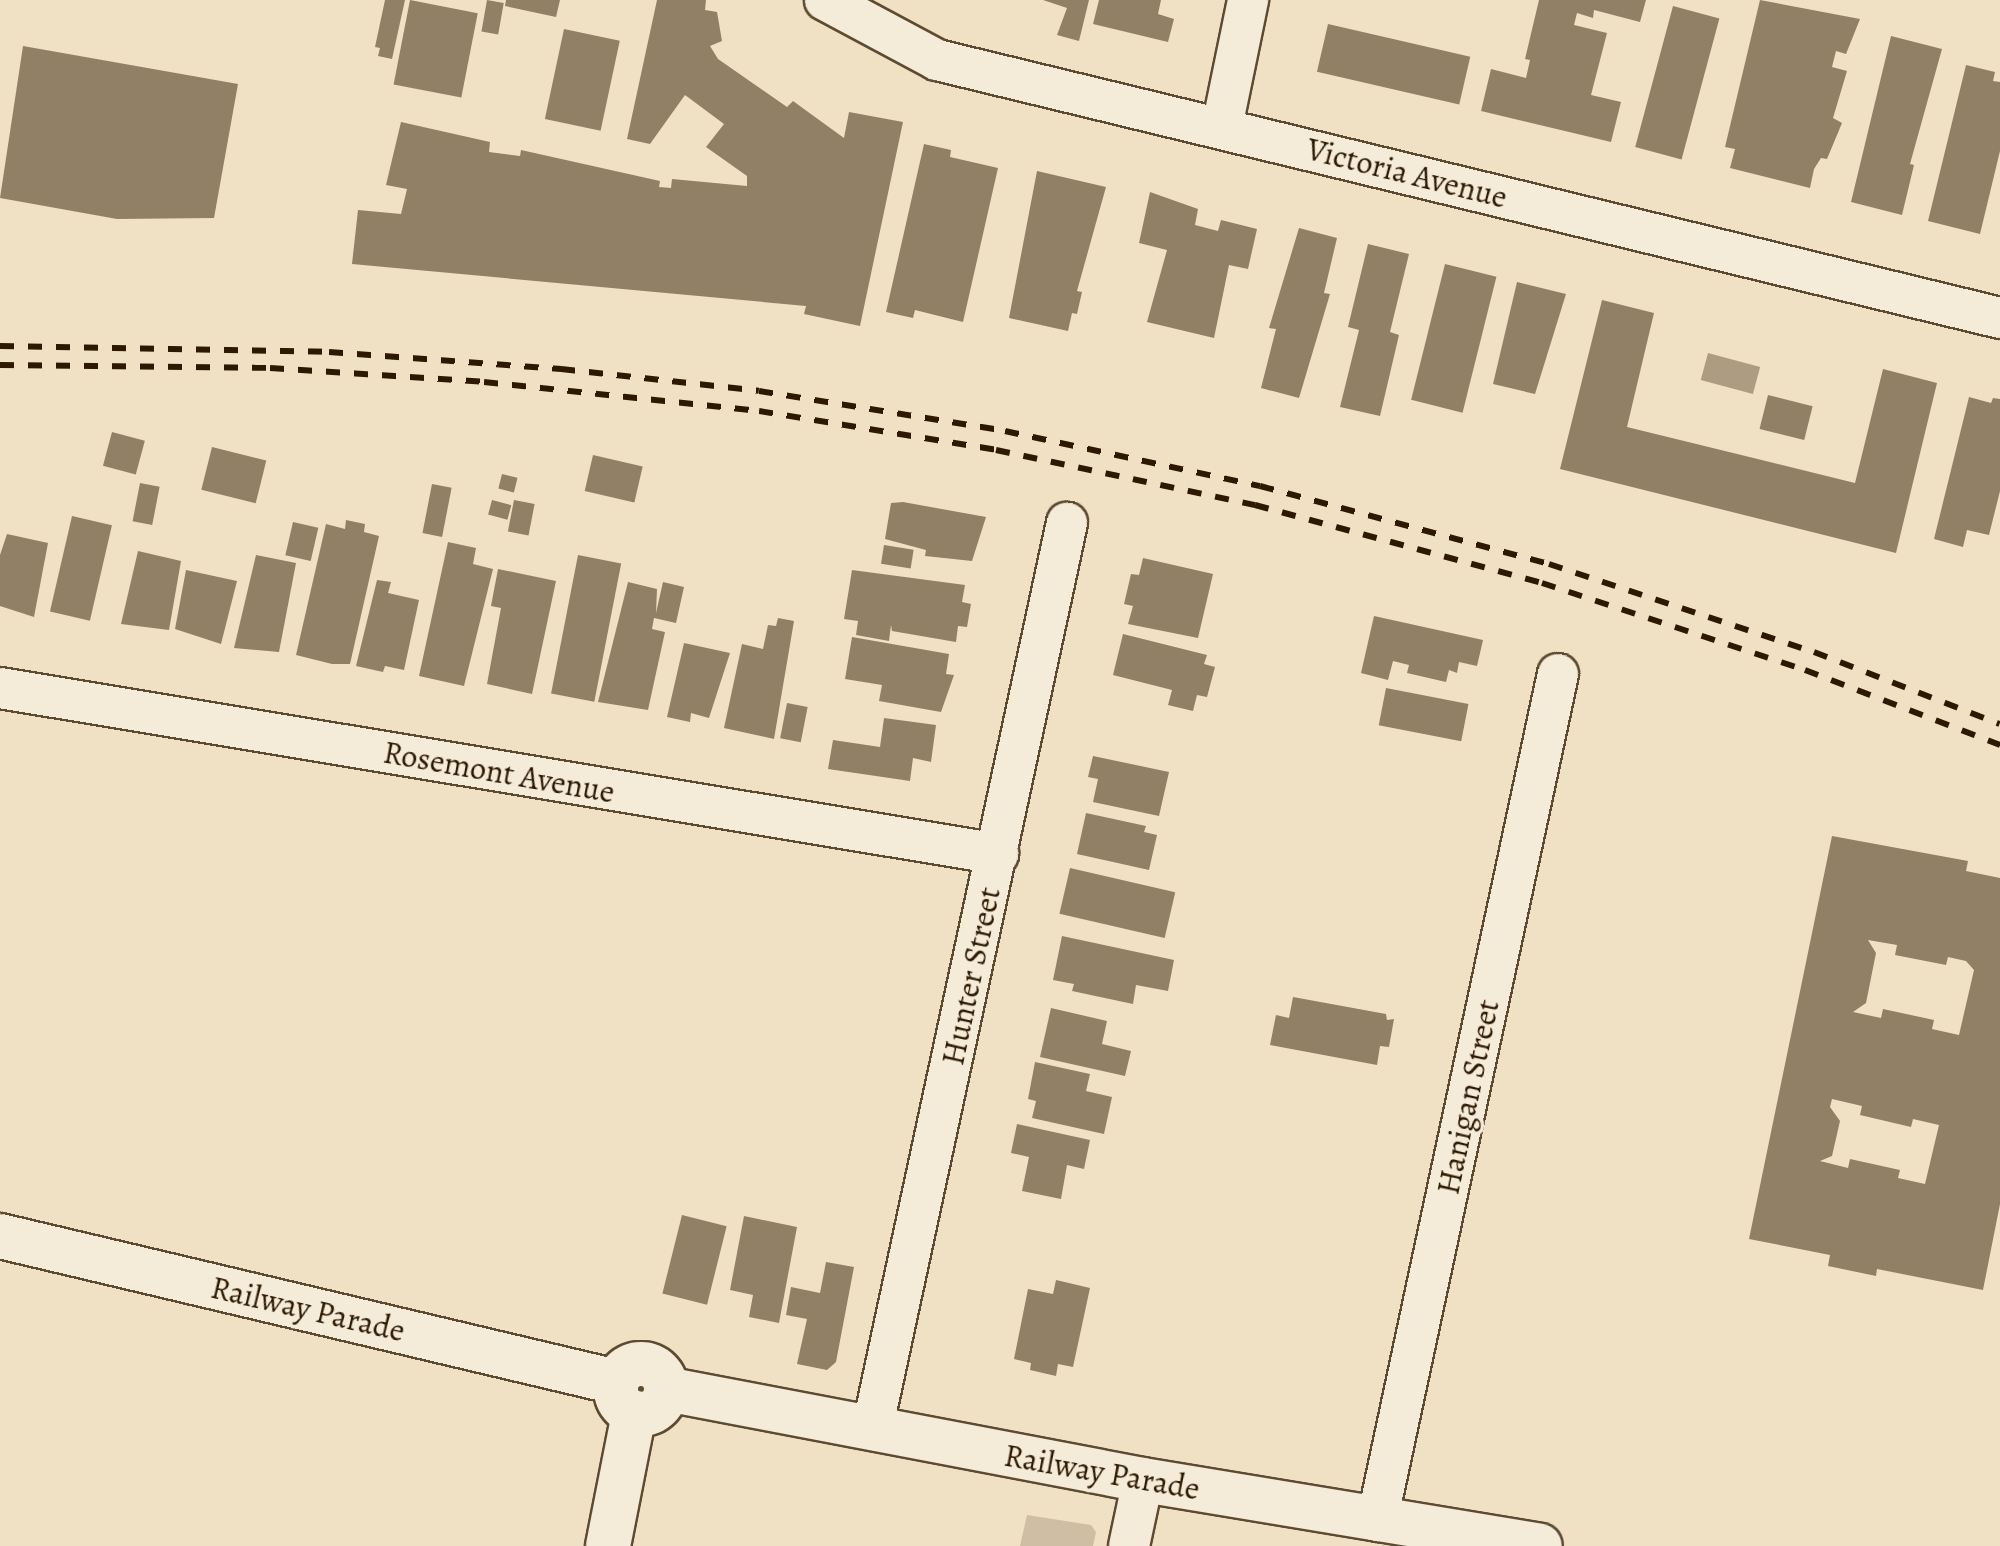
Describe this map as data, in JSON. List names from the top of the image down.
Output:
{
  "streets": {
    "street": [
      "Victoria Avenue",
      "Rosemont Avenue",
      "Hunter Street",
      "Hanigan Street",
      "Railway Parade"
    ]
  },
  "crossings": [
    ["Rosemont Avenue", "Hunter Street"],
    ["Hunter Street", "Railway Parade"],
    ["Hanigan Street", "Railway Parade"]
  ]
}
